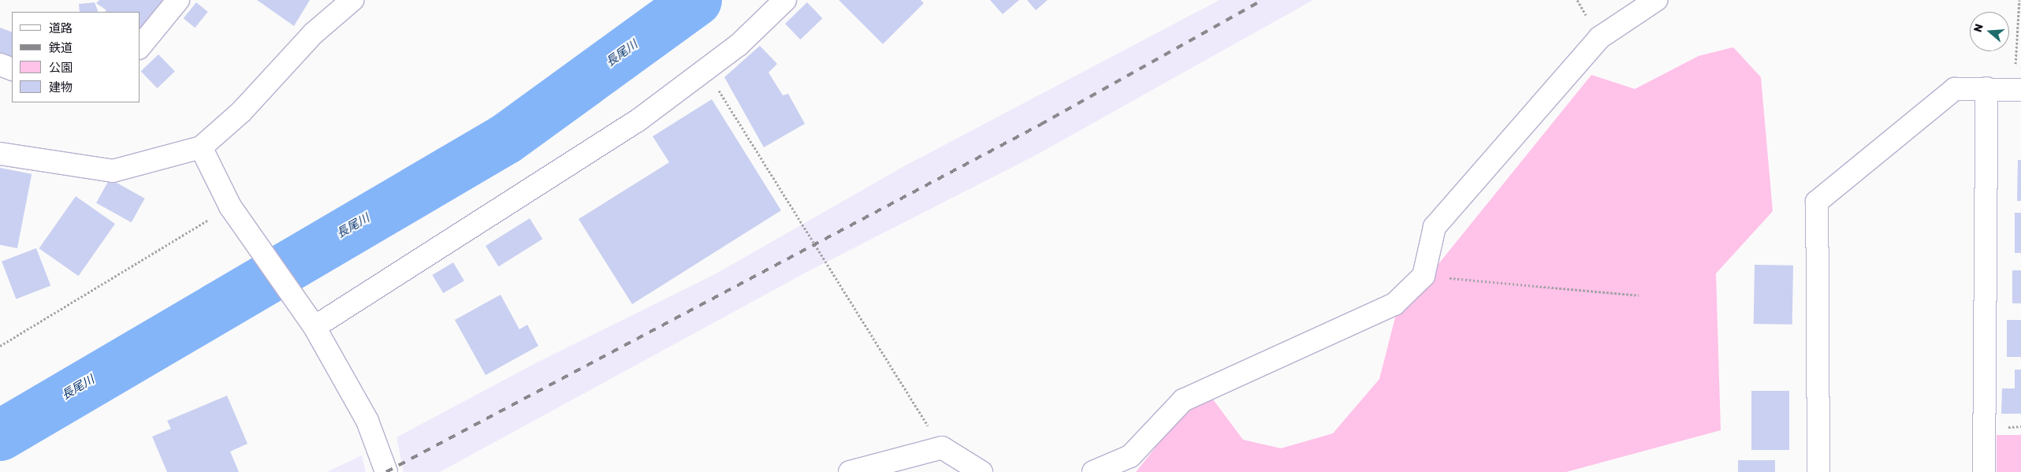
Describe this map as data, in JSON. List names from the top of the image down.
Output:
{
  "water": ["長尾川"],
  "legend": [
    "道路",
    "鉄道",
    "公園",
    "建物"
  ],
  "north": "left"
}
